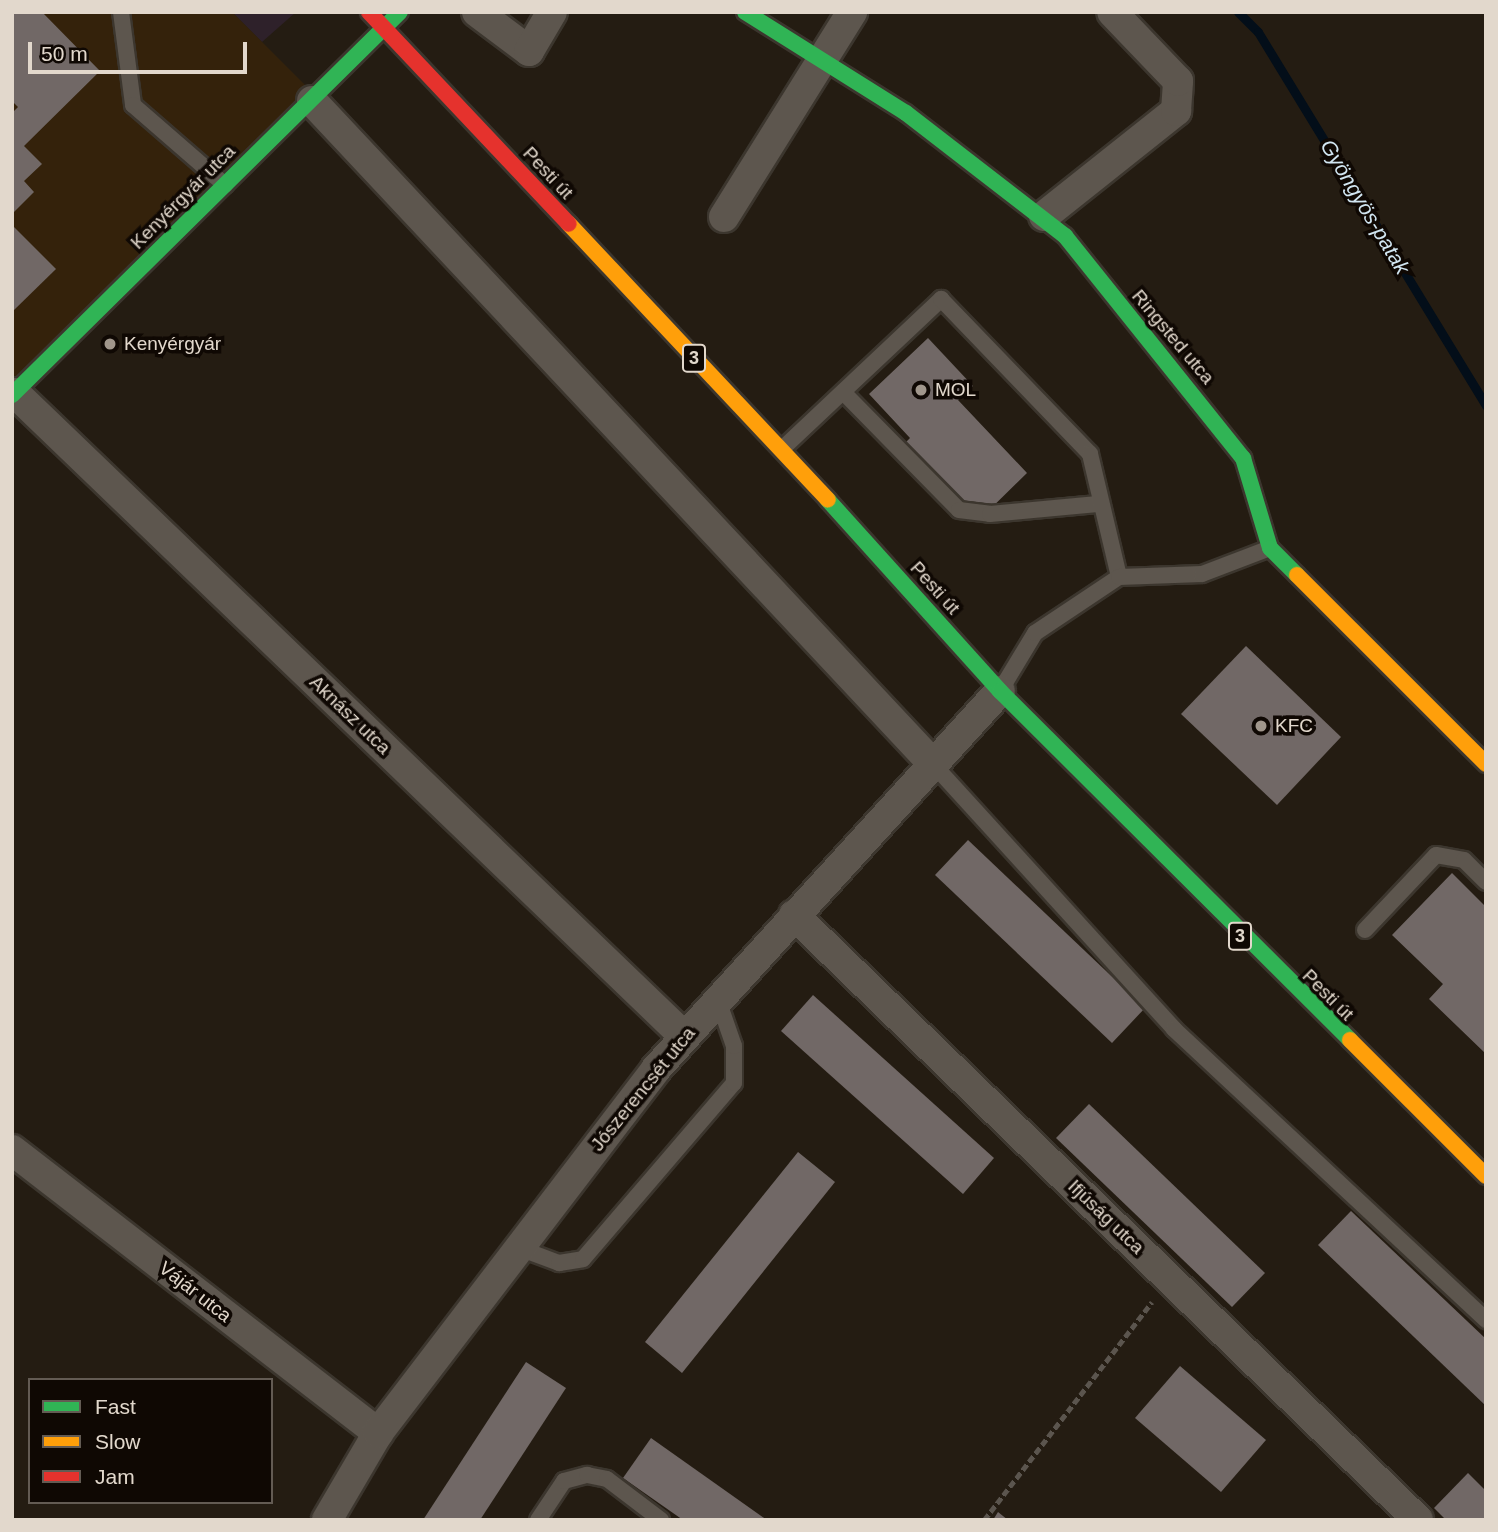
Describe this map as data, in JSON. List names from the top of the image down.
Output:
{
  "streets": {
    "street": [
      "Pesti út",
      "Kenyérgyár utca",
      "Ringsted utca",
      "3",
      "Aknász utca",
      "Jószerencsét utca",
      "Ifjúság utca",
      "Vájár utca"
    ]
  },
  "crossings": [
    ["Pesti út", "Kenyérgyár utca"],
    ["Pesti út", "Jószerencsét utca"],
    ["Kenyérgyár utca", "Aknász utca"],
    ["Aknász utca", "Jószerencsét utca"],
    ["Jószerencsét utca", "Ifjúság utca"],
    ["Jószerencsét utca", "Vájár utca"]
  ],
  "water": ["Gyöngyös-patak"],
  "places": ["Kenyérgyár", "MOL", "KFC"],
  "legend": ["Fast", "Slow", "Jam"],
  "scale_bar": "50 m"
}
